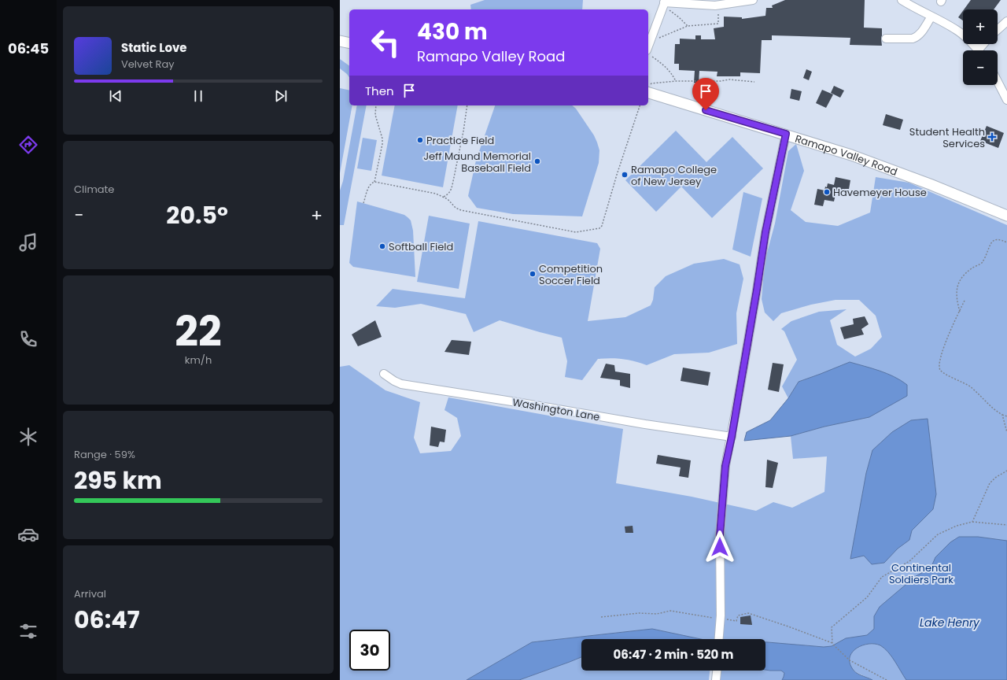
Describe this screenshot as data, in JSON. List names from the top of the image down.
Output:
{
  "streets": {
    "main road": ["Ramapo Valley Road"],
    "street": ["Washington Lane"]
  },
  "water": ["Lake Henry"],
  "parks": ["Continental Soldiers Park"],
  "places": {
    "health": ["Student Health Services"],
    "other": [
      "Practice Field",
      "Jeff Maund Memorial Baseball Field",
      "Ramapo College of New Jersey",
      "Havemeyer House",
      "Softball Field",
      "Competition Soccer Field"
    ]
  },
  "page": {
    "tabs": "06:45",
    "map_buttons": ["+", "−"],
    "turn": ["430 m", "Ramapo Valley Road"],
    "song": ["Static Love", "Velvet Ray"],
    "then": "Then",
    "tile": [
      "Climate",
      ["22", "km/h"],
      ["Range · 59%", "295 km"],
      ["Arrival", "06:47"]
    ],
    "heat": ["−", "20.5°", "+"],
    "limit": "30",
    "trip": "06:47 · 2 min · 520 m"
  }
}
